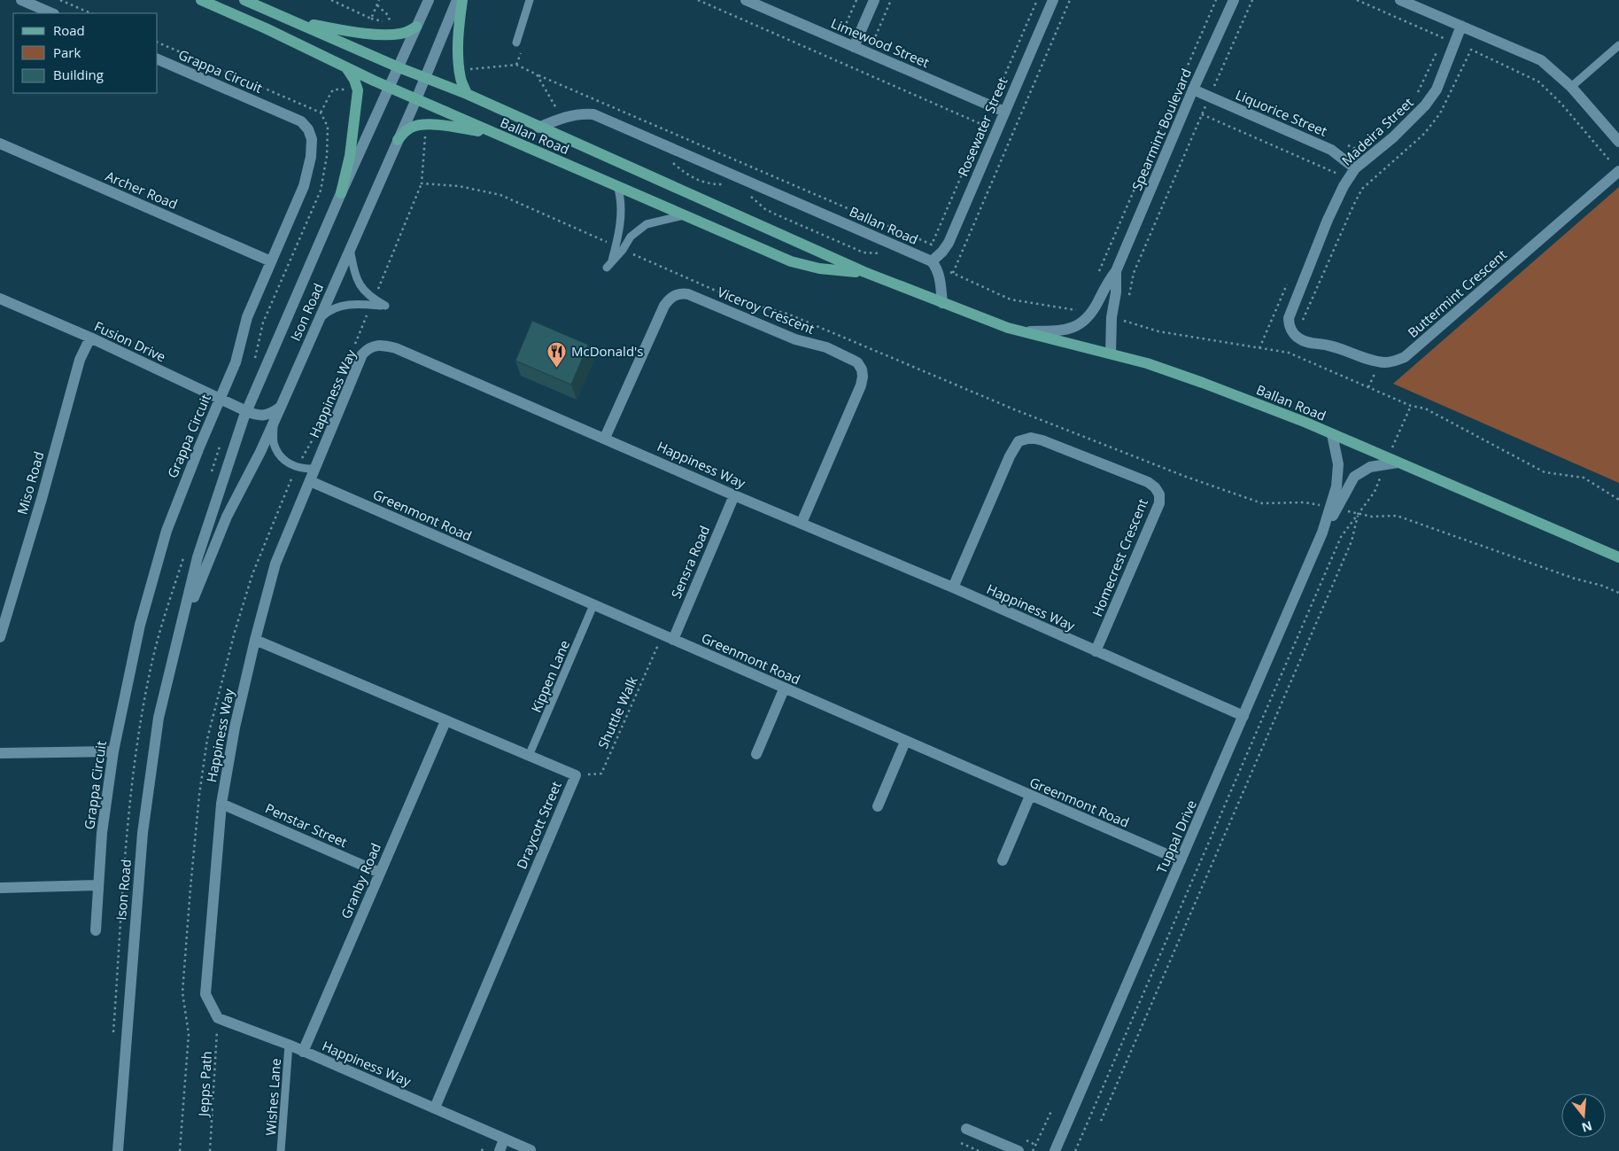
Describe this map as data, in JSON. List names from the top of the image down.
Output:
{
  "streets": {
    "main road": ["Ballan Road"],
    "street": [
      "Limewood Street",
      "Grappa Circuit",
      "Liquorice Street",
      "Rosewater Street",
      "Spearmint Boulevard",
      "Madeira Street",
      "Archer Road",
      "Buttermint Crescent",
      "Viceroy Crescent",
      "Ison Road",
      "Fusion Drive",
      "Happiness Way",
      "Miso Road",
      "Greenmont Road",
      "Homecrest Crescent",
      "Sensra Road",
      "Penstar Street",
      "Draycott Street",
      "Tuppal Drive",
      "Granby Road"
    ],
    "lane": ["Kippen Lane", "Wishes Lane"],
    "path": ["Shuttle Walk", "Jepps Path"]
  },
  "crossings": [
    ["Limewood Street", "Rosewater Street"],
    ["Grappa Circuit", "Archer Road"],
    ["Grappa Circuit", "Fusion Drive"],
    ["Liquorice Street", "Spearmint Boulevard"],
    ["Liquorice Street", "Madeira Street"],
    ["Rosewater Street", "Ballan Road"],
    ["Spearmint Boulevard", "Ballan Road"],
    ["Madeira Street", "Buttermint Crescent"],
    ["Ballan Road", "Ison Road"],
    ["Ballan Road", "Tuppal Drive"],
    ["Viceroy Crescent", "Happiness Way"],
    ["Ison Road", "Fusion Drive"],
    ["Fusion Drive", "Miso Road"],
    ["Happiness Way", "Greenmont Road"],
    ["Happiness Way", "Homecrest Crescent"],
    ["Happiness Way", "Sensra Road"],
    ["Happiness Way", "Penstar Street"],
    ["Happiness Way", "Draycott Street"],
    ["Happiness Way", "Tuppal Drive"],
    ["Happiness Way", "Granby Road"],
    ["Happiness Way", "Jepps Path"],
    ["Happiness Way", "Wishes Lane"],
    ["Greenmont Road", "Sensra Road"],
    ["Greenmont Road", "Kippen Lane"],
    ["Greenmont Road", "Shuttle Walk"],
    ["Greenmont Road", "Tuppal Drive"],
    ["Kippen Lane", "Draycott Street"],
    ["Shuttle Walk", "Draycott Street"],
    ["Penstar Street", "Granby Road"],
    ["Draycott Street", "Granby Road"]
  ],
  "places": {
    "restaurant": ["McDonald's"]
  },
  "legend": ["Road", "Park", "Building"],
  "north": "bottom"
}
